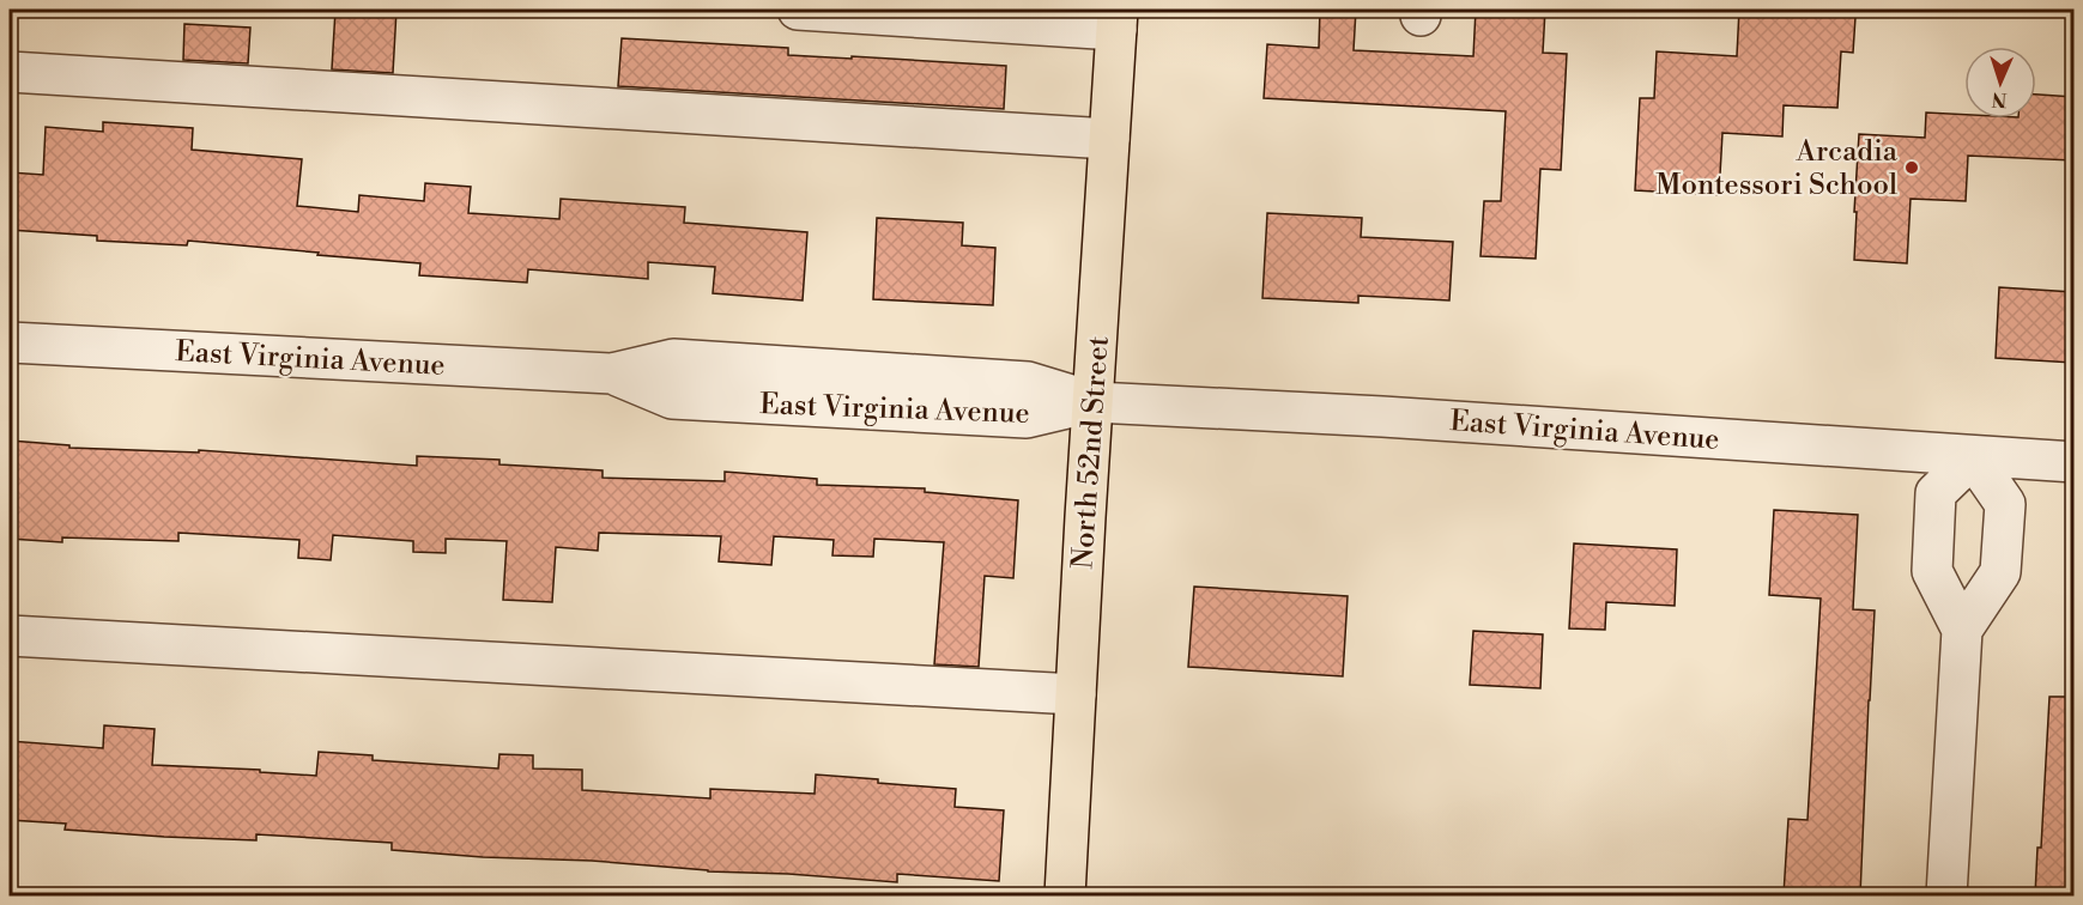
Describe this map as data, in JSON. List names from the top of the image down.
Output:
{
  "streets": {
    "main road": ["North 52nd Street"],
    "street": ["East Virginia Avenue"]
  },
  "crossings": [
    ["East Virginia Avenue", "North 52nd Street"]
  ],
  "places": ["Arcadia Montessori School"],
  "north": "bottom"
}
